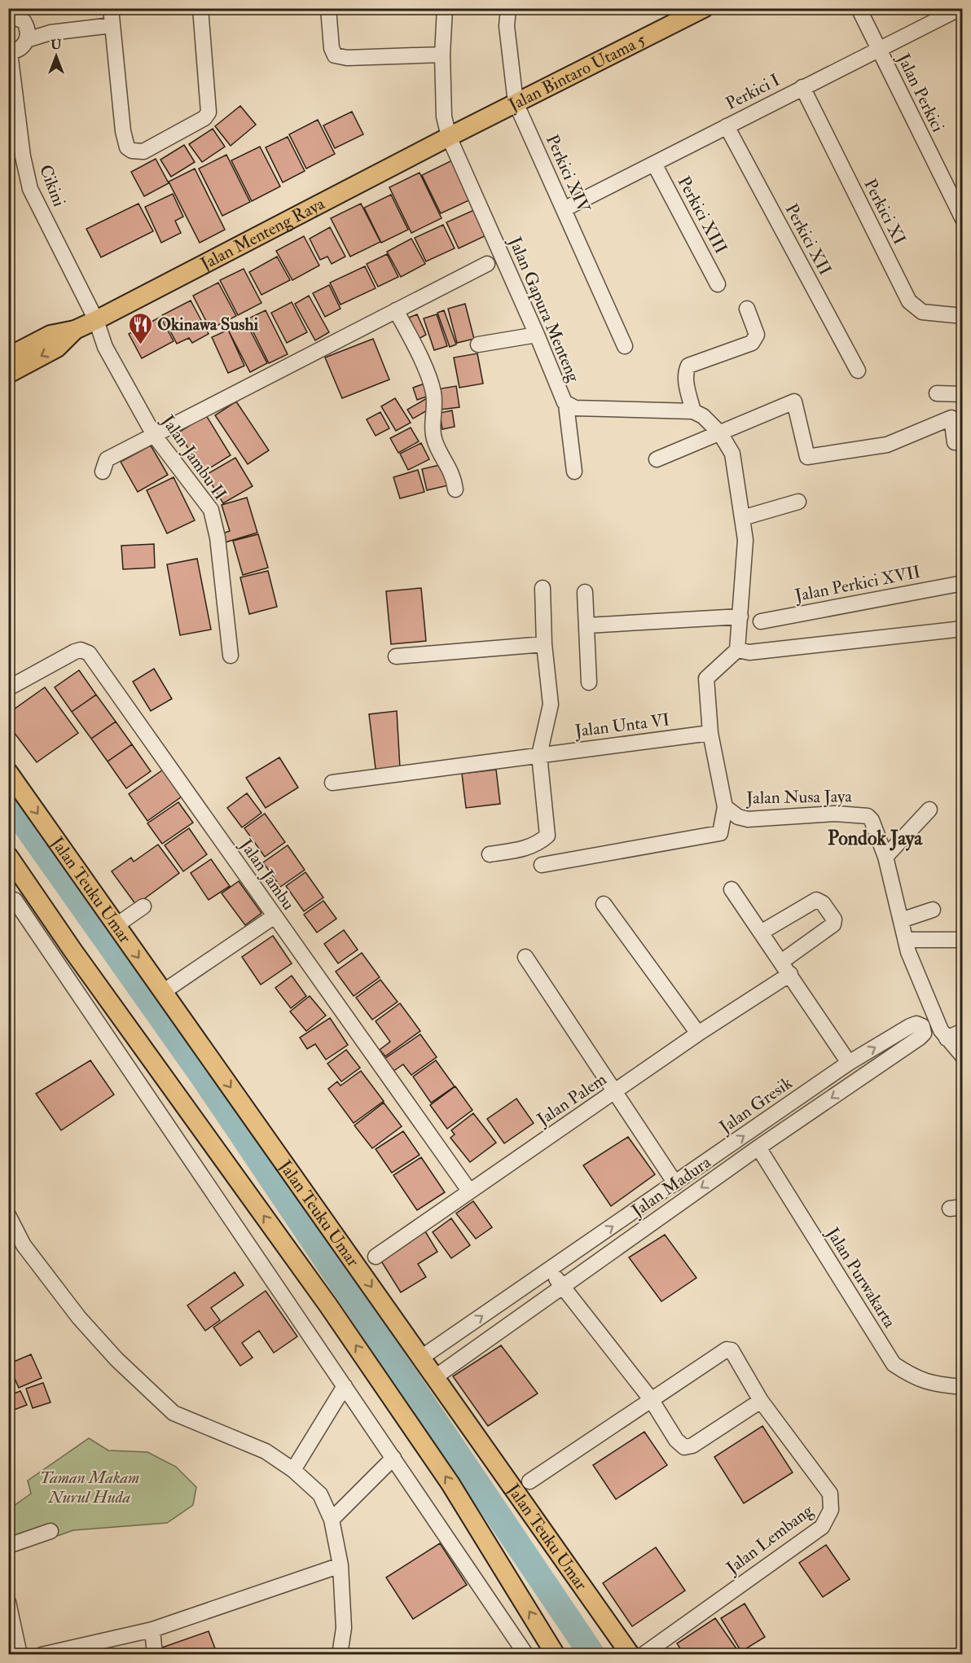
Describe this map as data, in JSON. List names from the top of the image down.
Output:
{
  "streets": {
    "main road": ["Jalan Bintaro Utama 5", "Jalan Menteng Raya", "Jalan Teuku Umar"],
    "street": [
      "Perkici I",
      "Jalan Perkici",
      "Perkici XIV",
      "Cikini",
      "Perkici XI",
      "Perkici XIII",
      "Perkici XII",
      "Jalan Gapura Menteng",
      "Jalan Jambu II",
      "Jalan Perkici XVII",
      "Jalan Unta VI",
      "Jalan Nusa Jaya",
      "Jalan Jambu",
      "Jalan Palem",
      "Jalan Gresik",
      "Jalan Madura",
      "Jalan Purwakarta",
      "Jalan Lembang"
    ]
  },
  "crossings": [
    ["Jalan Bintaro Utama 5", "Perkici XIV"],
    ["Jalan Bintaro Utama 5", "Jalan Menteng Raya"],
    ["Jalan Bintaro Utama 5", "Jalan Gapura Menteng"],
    ["Perkici I", "Jalan Perkici"],
    ["Perkici I", "Perkici XIV"],
    ["Perkici I", "Perkici XI"],
    ["Perkici I", "Perkici XIII"],
    ["Perkici I", "Perkici XII"],
    ["Cikini", "Jalan Menteng Raya"],
    ["Cikini", "Jalan Jambu II"],
    ["Jalan Menteng Raya", "Jalan Gapura Menteng"],
    ["Jalan Menteng Raya", "Jalan Jambu II"],
    ["Jalan Unta VI", "Jalan Nusa Jaya"],
    ["Jalan Jambu", "Jalan Palem"],
    ["Jalan Teuku Umar", "Jalan Gresik"],
    ["Jalan Teuku Umar", "Jalan Madura"],
    ["Jalan Gresik", "Jalan Madura"],
    ["Jalan Madura", "Jalan Purwakarta"]
  ],
  "one_way": ["Jalan Gresik", "Jalan Madura"],
  "districts": ["Pondok Jaya"],
  "parks": ["Taman Makam Nurul Huda"],
  "places": {
    "restaurant": ["Okinawa Sushi"]
  },
  "north": "top"
}
